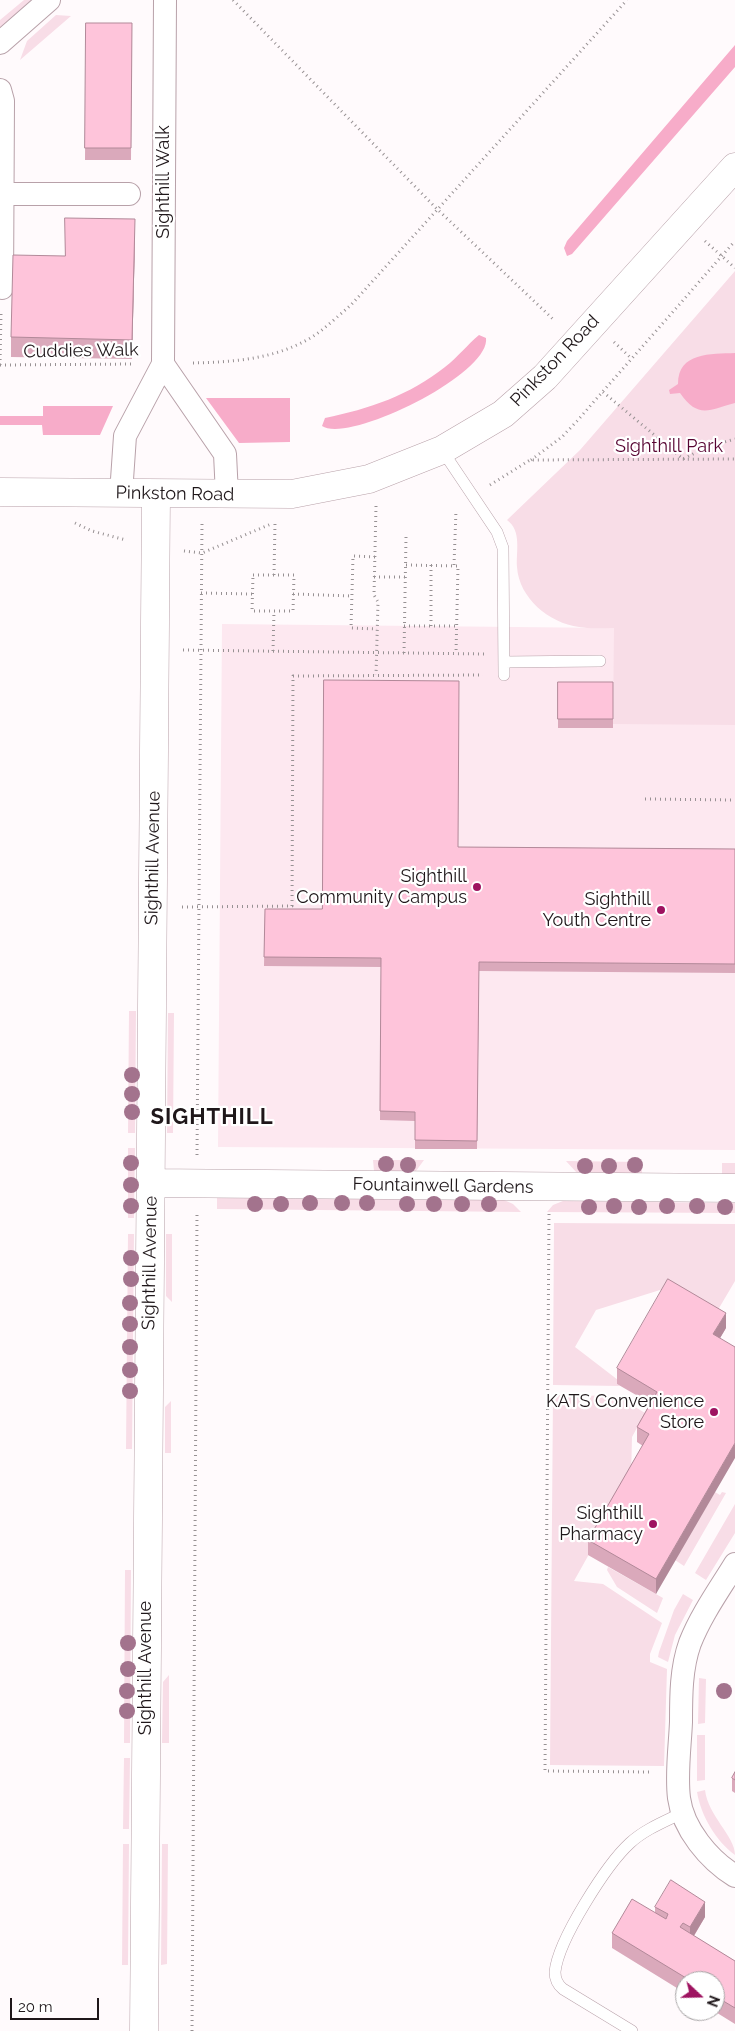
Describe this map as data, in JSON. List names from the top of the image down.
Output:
{
  "streets": {
    "street": [
      "Sighthill Walk",
      "Pinkston Road",
      "Sighthill Avenue",
      "Fountainwell Gardens"
    ],
    "path": ["Cuddies Walk"]
  },
  "crossings": [
    ["Sighthill Walk", "Cuddies Walk"],
    ["Sighthill Walk", "Pinkston Road"],
    ["Pinkston Road", "Sighthill Avenue"],
    ["Sighthill Avenue", "Fountainwell Gardens"]
  ],
  "districts": ["SIGHTHILL"],
  "parks": ["Sighthill Park"],
  "places": [
    "Sighthill Community Campus",
    "Sighthill Youth Centre",
    "KATS Convenience Store",
    "Sighthill Pharmacy"
  ],
  "scale_bar": "20 m",
  "north": "right"
}
